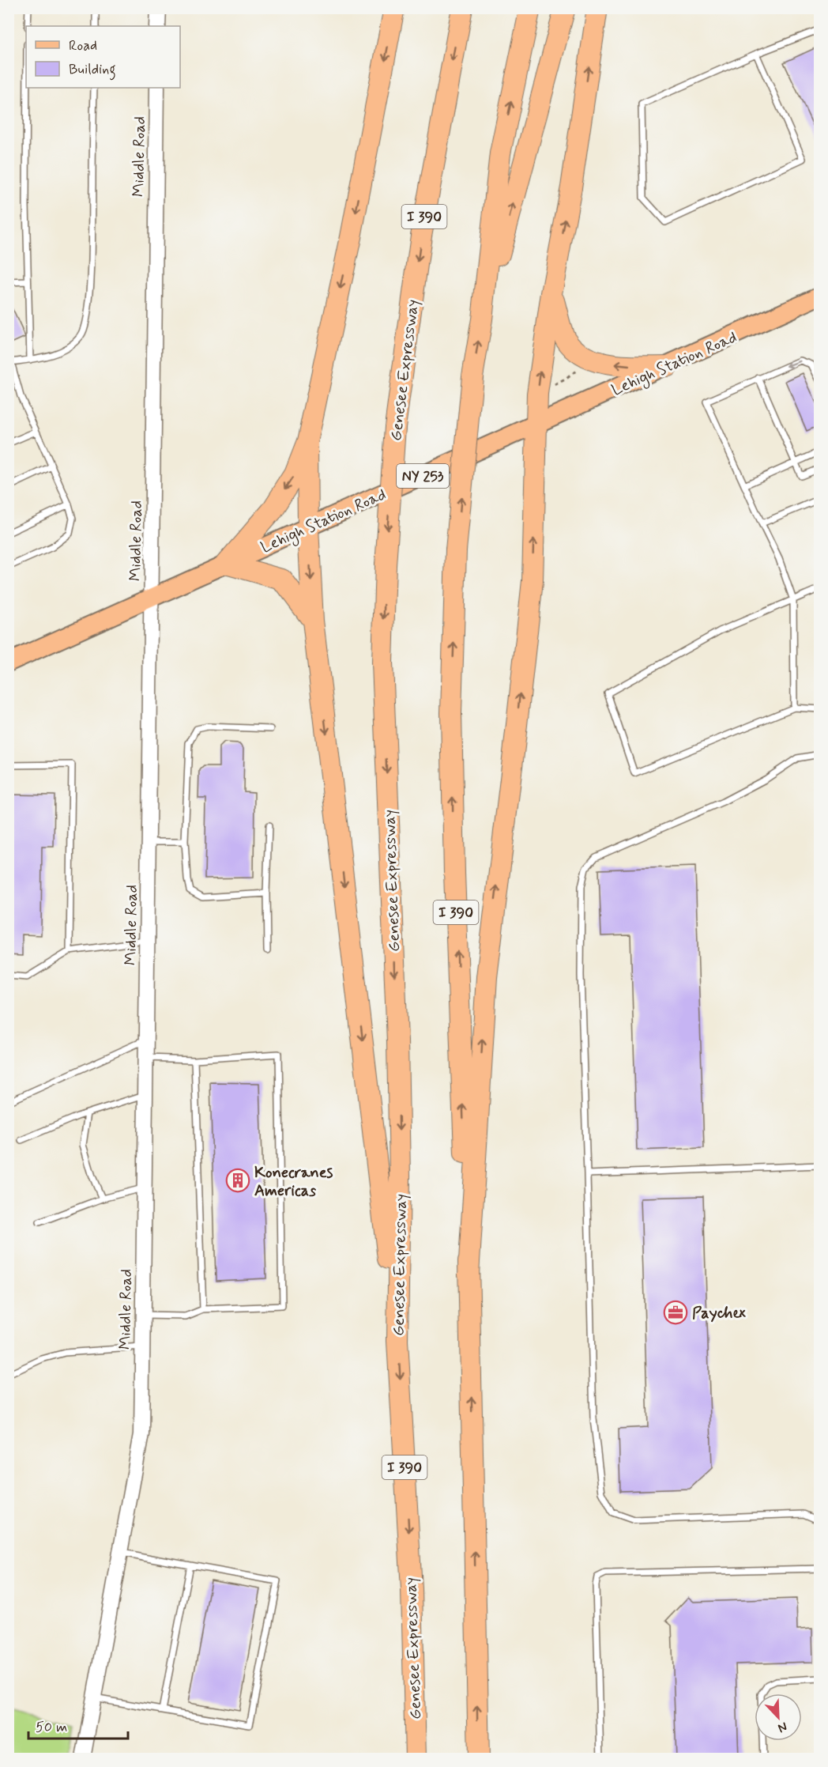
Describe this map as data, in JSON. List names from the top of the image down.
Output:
{
  "streets": {
    "highway": ["I 390", "Genesee Expressway"],
    "main road": ["Lehigh Station Road", "NY 253"],
    "street": ["Middle Road"]
  },
  "crossings": [
    ["Middle Road", "Lehigh Station Road"]
  ],
  "places": {
    "building": ["Konecranes Americas"],
    "office": ["Paychex"]
  },
  "legend": ["Road", "Building"],
  "scale_bar": "50 m",
  "north": "bottom right"
}
